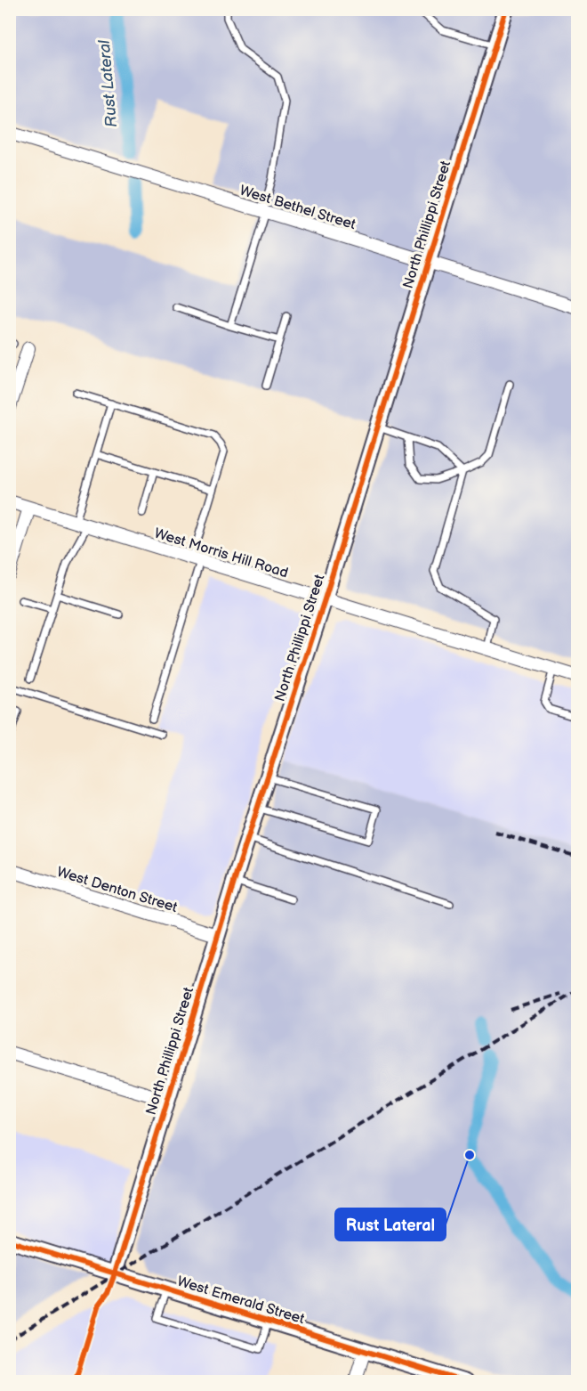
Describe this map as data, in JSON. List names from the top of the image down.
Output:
{
  "streets": {
    "street": [
      "West Bethel Street",
      "North Phillippi Street",
      "West Morris Hill Road",
      "West Denton Street",
      "West Emerald Street"
    ]
  },
  "crossings": [
    ["West Bethel Street", "North Phillippi Street"],
    ["North Phillippi Street", "West Morris Hill Road"],
    ["North Phillippi Street", "West Denton Street"],
    ["North Phillippi Street", "West Emerald Street"]
  ],
  "water": ["Rust Lateral"],
  "places": ["Rust Lateral"]
}
